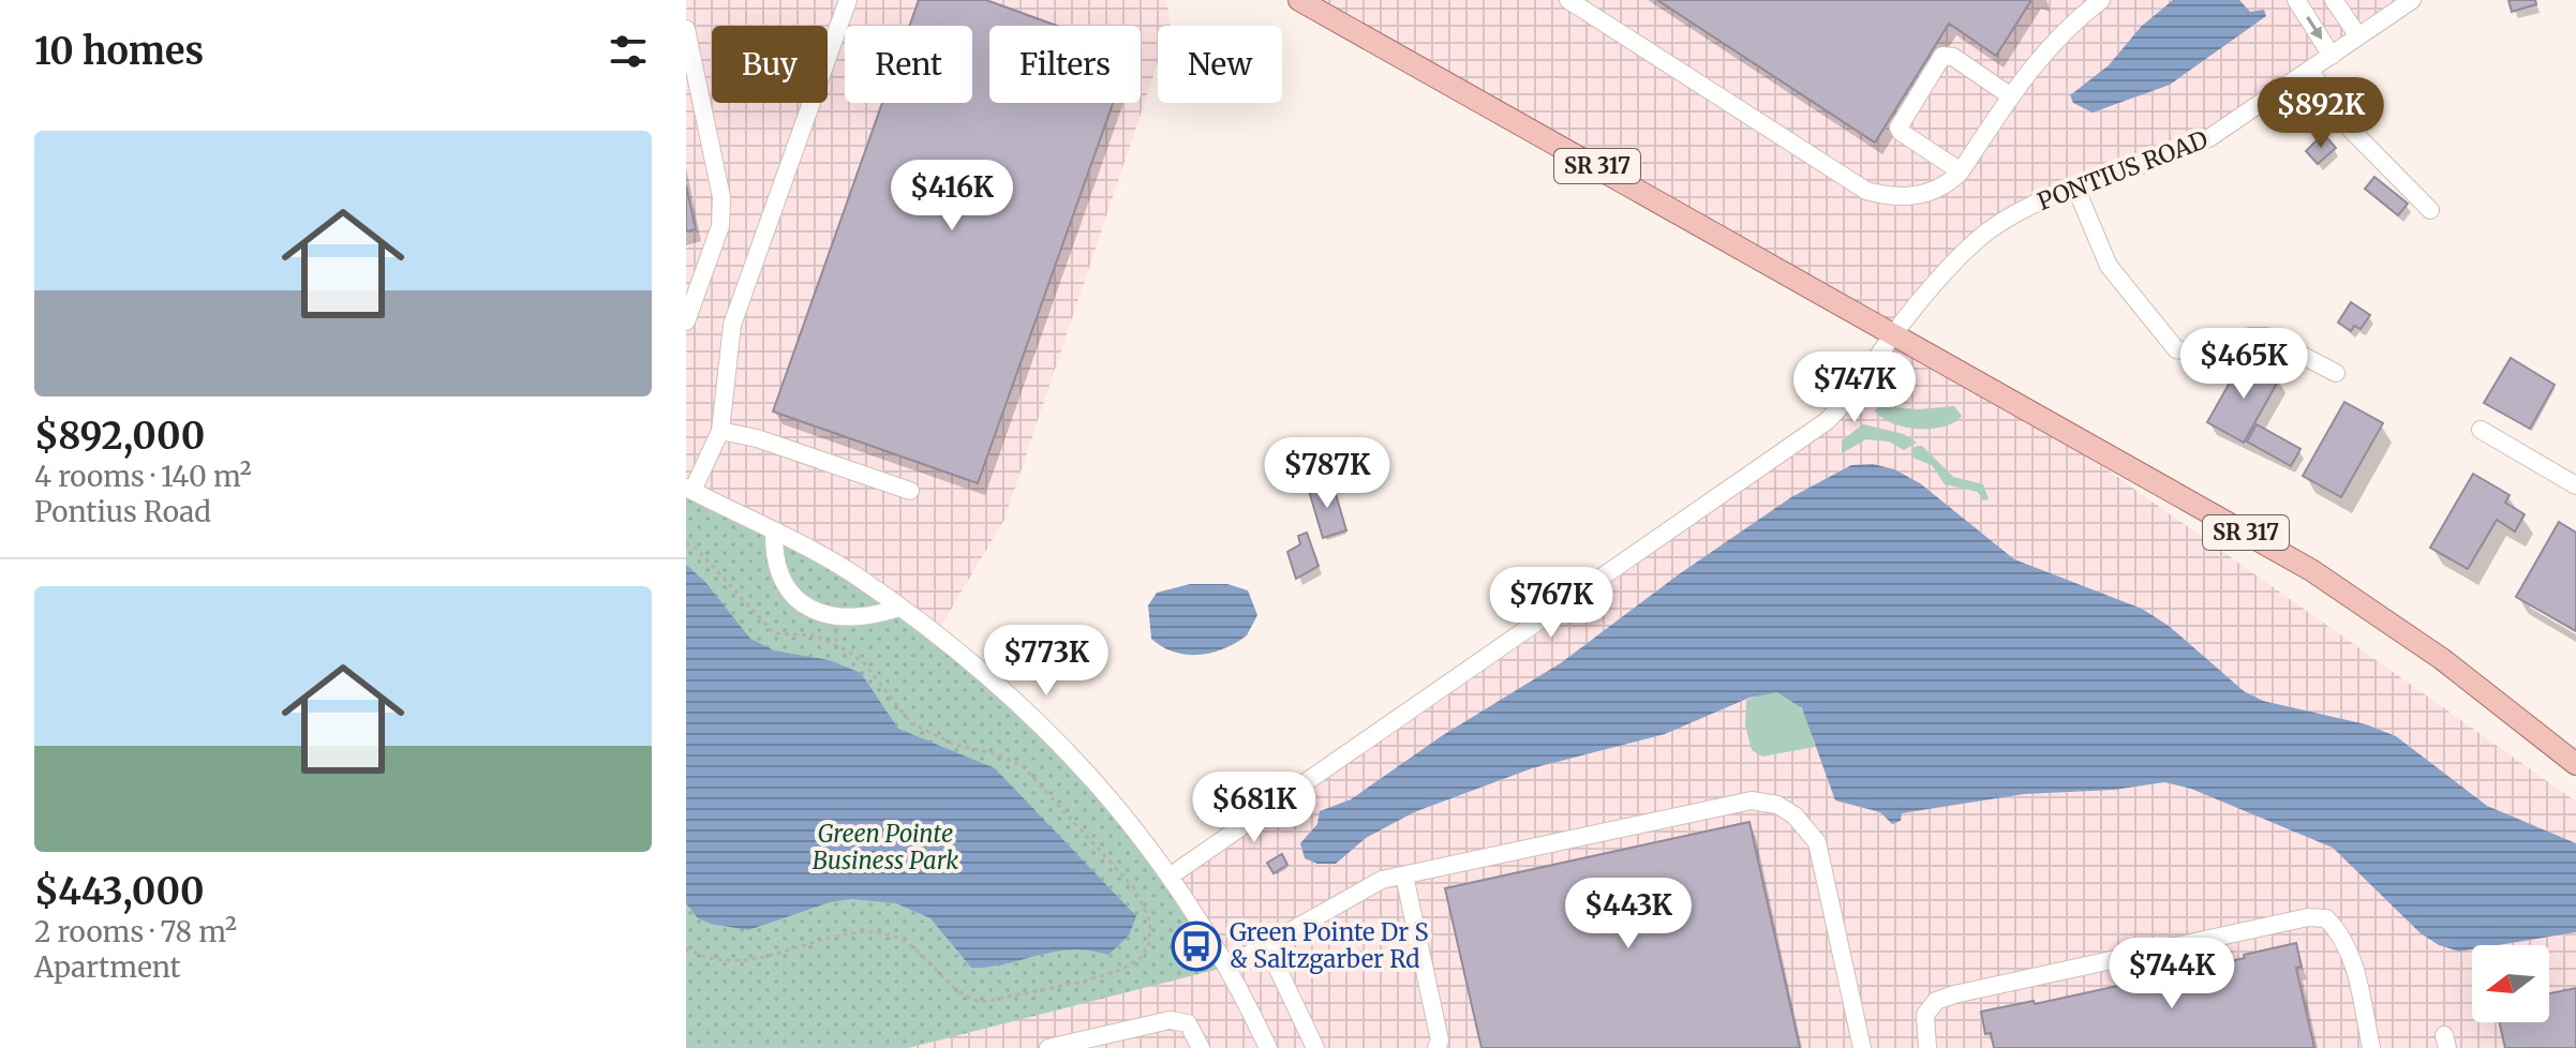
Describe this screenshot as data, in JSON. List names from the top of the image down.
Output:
{
  "streets": {
    "main road": ["SR 317"],
    "street": ["PONTIUS ROAD"]
  },
  "crossings": [
    ["SR 317", "PONTIUS ROAD"]
  ],
  "parks": ["Green Pointe Business Park"],
  "places": {
    "bus stop": ["Green Pointe Dr S & Saltzgarber Rd"]
  },
  "north": "left",
  "page": {
    "heading": "10 homes",
    "chip": [
      "Buy",
      "Rent",
      "Filters",
      "New"
    ],
    "price": [
      "$892K",
      "$416K",
      "$465K",
      "$747K",
      "$787K",
      "$767K",
      "$773K",
      "$681K",
      "$443K",
      "$744K"
    ],
    "list": [
      {
        "name": "$892,000",
        "note": "4 rooms · 140 m² · Pontius Road"
      },
      {
        "name": "$443,000",
        "note": "2 rooms · 78 m² · Apartment"
      }
    ]
  }
}
